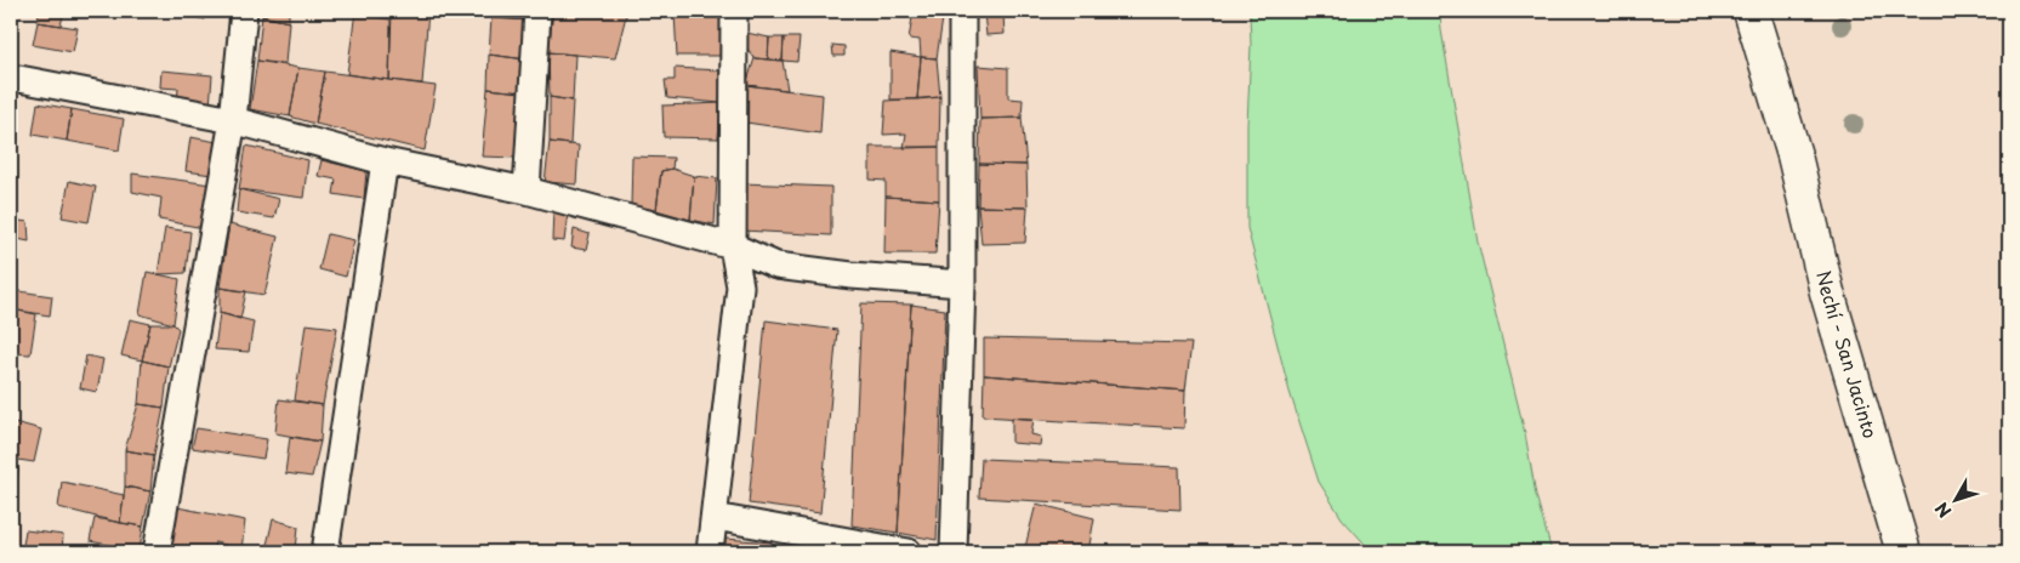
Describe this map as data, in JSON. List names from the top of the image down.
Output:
{
  "streets": {
    "main road": ["Nechí - San Jacinto"]
  },
  "north": "bottom left"
}
